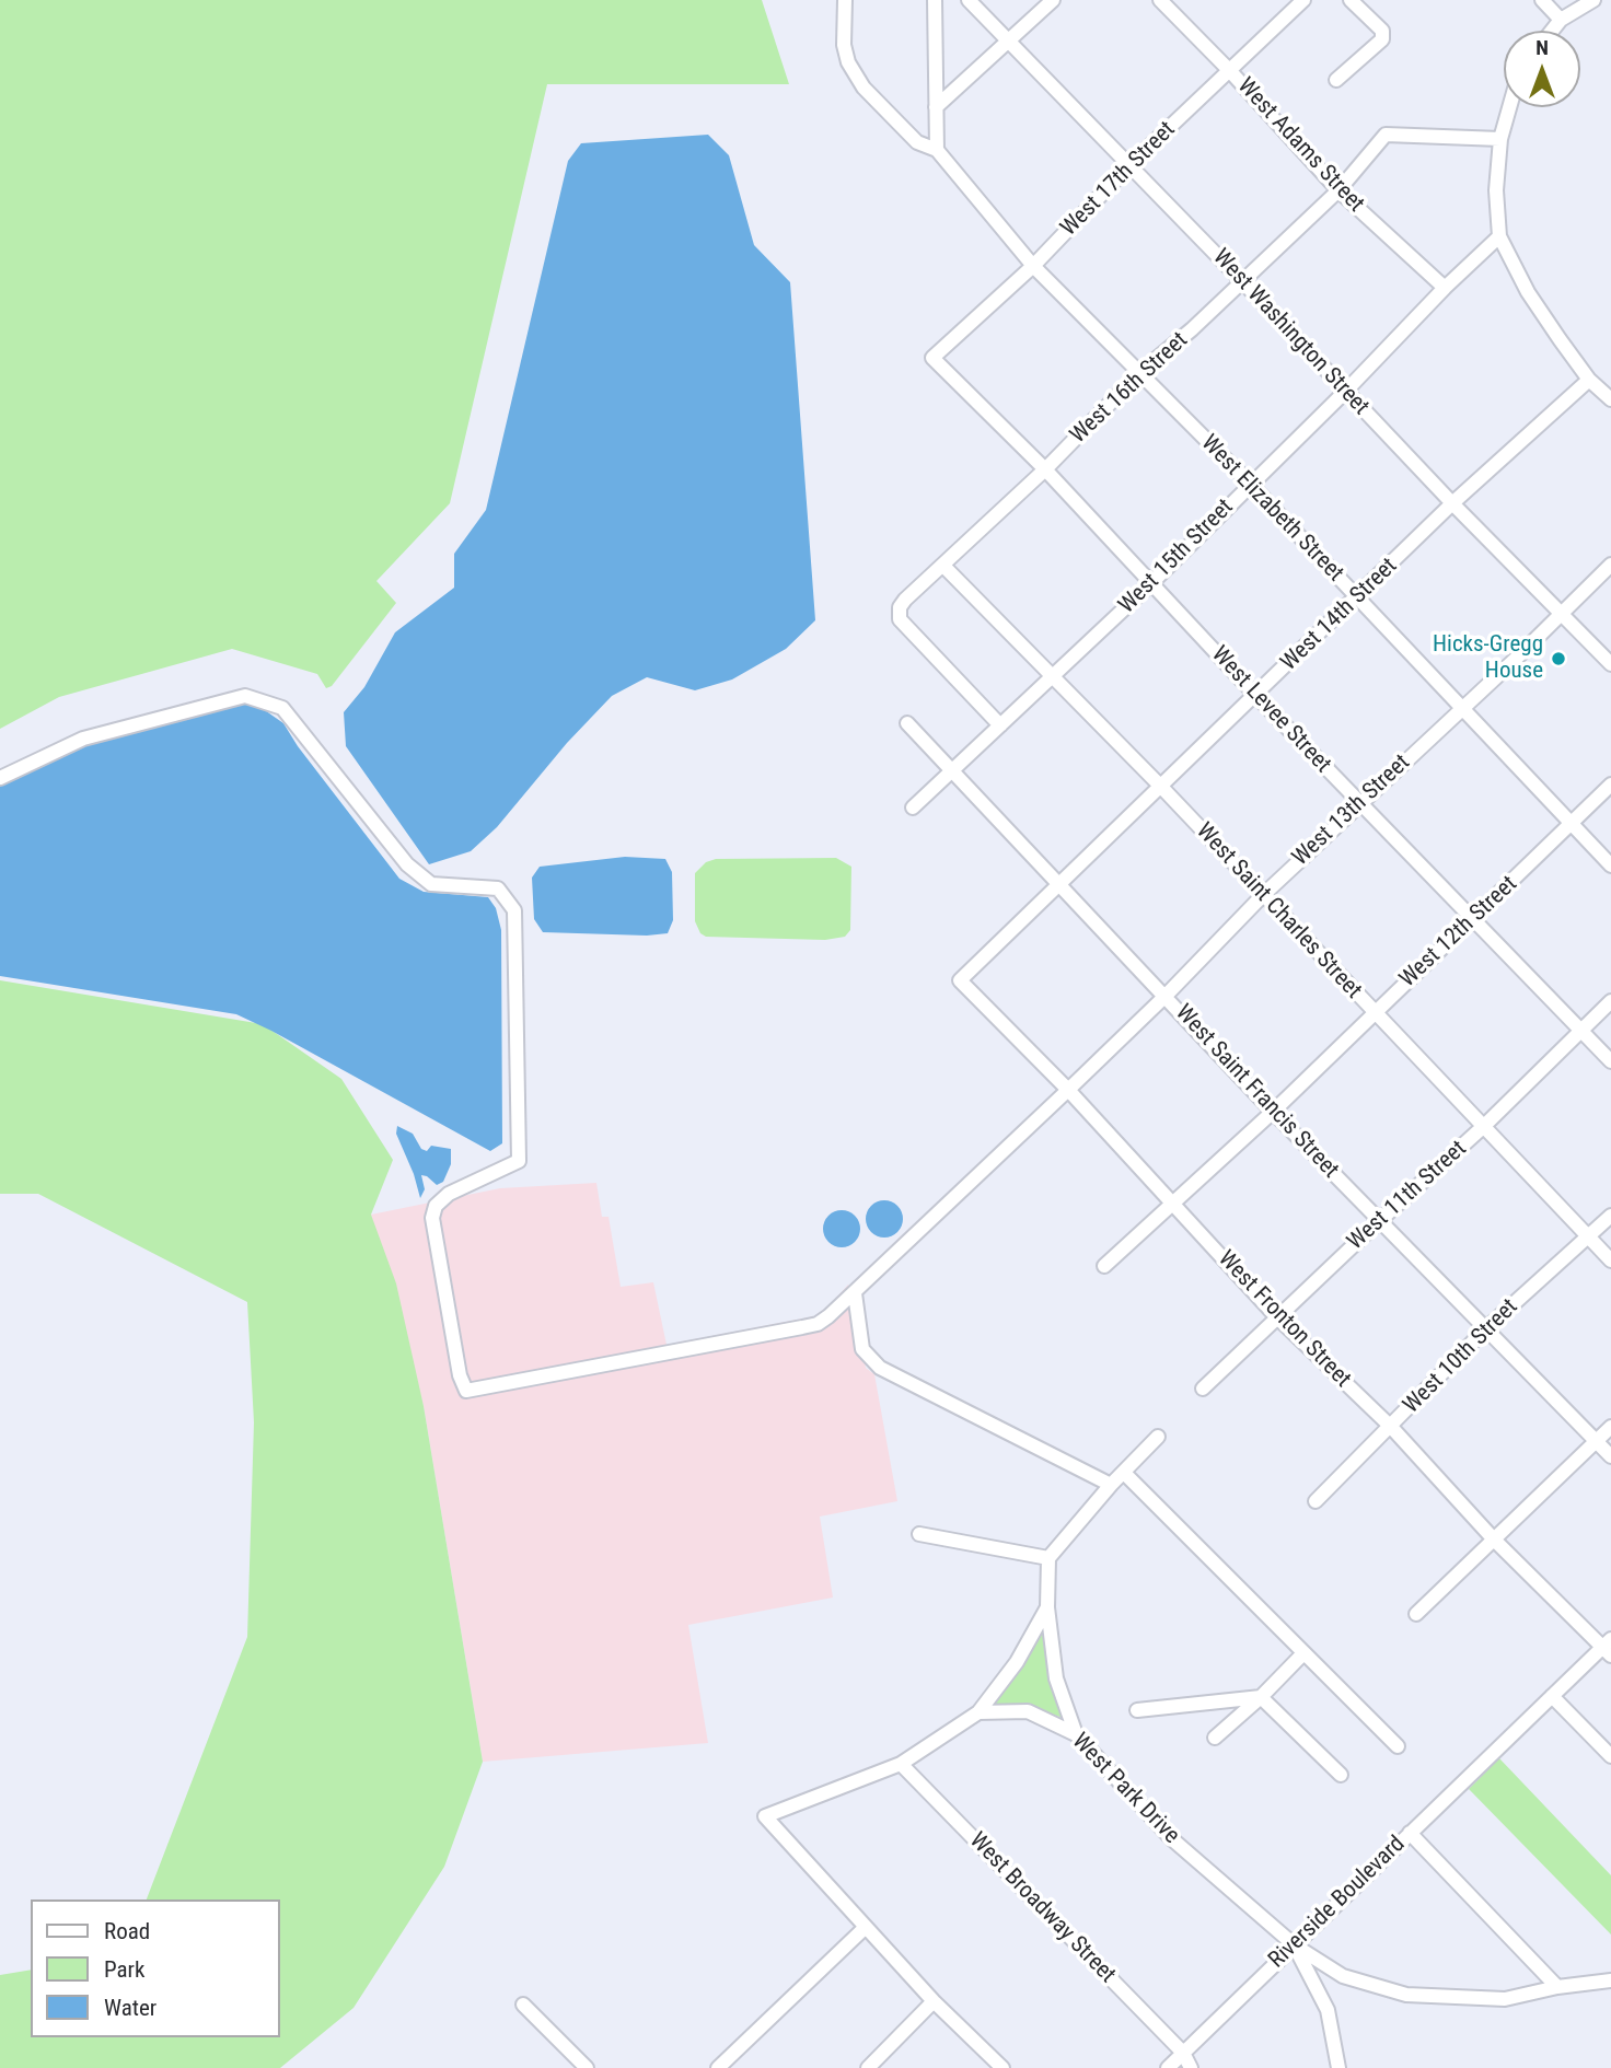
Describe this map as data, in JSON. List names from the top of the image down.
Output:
{
  "streets": {
    "street": [
      "West Adams Street",
      "West 17th Street",
      "West Washington Street",
      "West 16th Street",
      "West Elizabeth Street",
      "West 15th Street",
      "West 14th Street",
      "West Levee Street",
      "West 13th Street",
      "West Saint Charles Street",
      "West 12th Street",
      "West Saint Francis Street",
      "West 11th Street",
      "West Fronton Street",
      "West 10th Street",
      "West Park Drive",
      "Riverside Boulevard",
      "West Broadway Street"
    ]
  },
  "crossings": [
    ["West Adams Street", "West 17th Street"],
    ["West Adams Street", "West 16th Street"],
    ["West Adams Street", "West 15th Street"],
    ["West 17th Street", "West Washington Street"],
    ["West 17th Street", "West Elizabeth Street"],
    ["West 17th Street", "West Levee Street"],
    ["West Washington Street", "West 16th Street"],
    ["West Washington Street", "West 15th Street"],
    ["West Washington Street", "West 14th Street"],
    ["West Washington Street", "West 13th Street"],
    ["West 16th Street", "West Elizabeth Street"],
    ["West 16th Street", "West 15th Street"],
    ["West 16th Street", "West Levee Street"],
    ["West 16th Street", "West Saint Charles Street"],
    ["West Elizabeth Street", "West 15th Street"],
    ["West Elizabeth Street", "West 14th Street"],
    ["West Elizabeth Street", "West 13th Street"],
    ["West Elizabeth Street", "West 12th Street"],
    ["West 15th Street", "West Levee Street"],
    ["West 15th Street", "West Saint Charles Street"],
    ["West 15th Street", "West Saint Francis Street"],
    ["West 14th Street", "West Levee Street"],
    ["West 14th Street", "West Saint Charles Street"],
    ["West 14th Street", "West Saint Francis Street"],
    ["West 14th Street", "West Fronton Street"],
    ["West Levee Street", "West 13th Street"],
    ["West Levee Street", "West 12th Street"],
    ["West Levee Street", "West 11th Street"],
    ["West 13th Street", "West Saint Charles Street"],
    ["West 13th Street", "West Saint Francis Street"],
    ["West 13th Street", "West Fronton Street"],
    ["West Saint Charles Street", "West 12th Street"],
    ["West Saint Charles Street", "West 11th Street"],
    ["West Saint Charles Street", "West 10th Street"],
    ["West 12th Street", "West Saint Francis Street"],
    ["West 12th Street", "West Fronton Street"],
    ["West Saint Francis Street", "West 11th Street"],
    ["West Saint Francis Street", "West 10th Street"],
    ["West 11th Street", "West Fronton Street"],
    ["West Fronton Street", "West 10th Street"],
    ["West Fronton Street", "Riverside Boulevard"],
    ["West Park Drive", "Riverside Boulevard"],
    ["Riverside Boulevard", "West Broadway Street"]
  ],
  "places": ["Hicks-Gregg House"],
  "legend": ["Road", "Park", "Water"],
  "north": "top"
}
